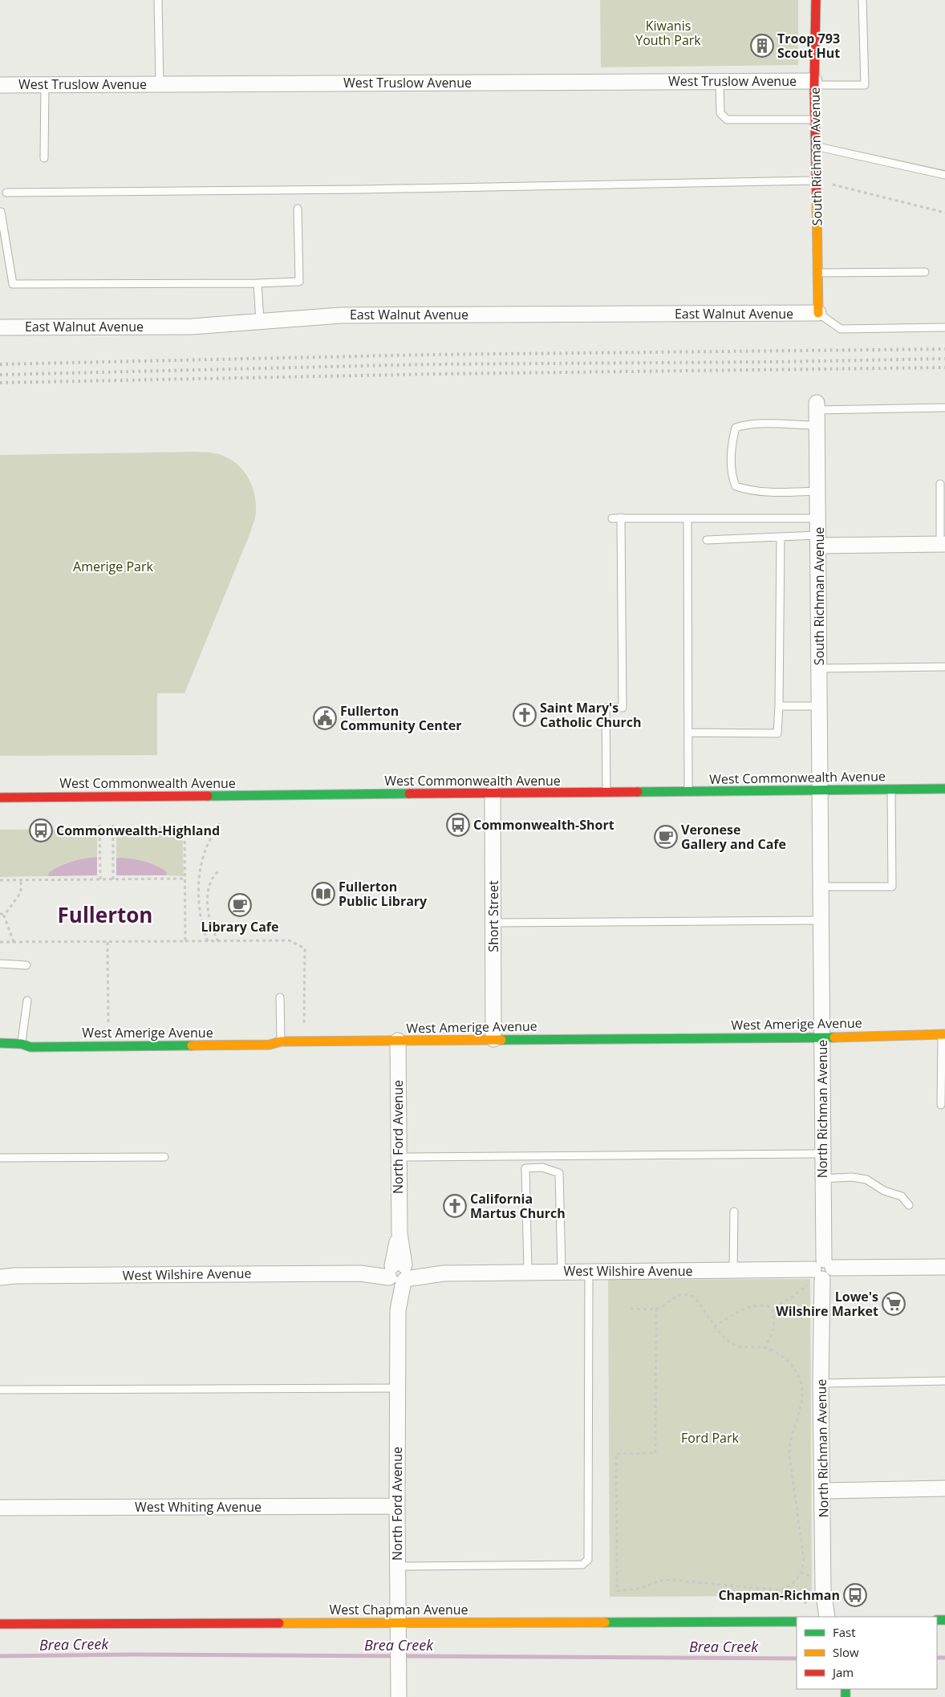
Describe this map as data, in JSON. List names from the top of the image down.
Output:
{
  "streets": {
    "main road": [
      "South Richman Avenue",
      "West Commonwealth Avenue",
      "West Amerige Avenue",
      "West Chapman Avenue"
    ],
    "street": [
      "West Truslow Avenue",
      "East Walnut Avenue",
      "Short Street",
      "North Richman Avenue",
      "North Ford Avenue",
      "West Wilshire Avenue",
      "West Whiting Avenue"
    ]
  },
  "crossings": [
    ["West Truslow Avenue", "South Richman Avenue"],
    ["South Richman Avenue", "East Walnut Avenue"],
    ["South Richman Avenue", "West Commonwealth Avenue"],
    ["South Richman Avenue", "North Richman Avenue"],
    ["West Commonwealth Avenue", "Short Street"],
    ["West Commonwealth Avenue", "North Richman Avenue"],
    ["Short Street", "West Amerige Avenue"],
    ["West Amerige Avenue", "North Richman Avenue"],
    ["West Amerige Avenue", "North Ford Avenue"],
    ["North Richman Avenue", "West Wilshire Avenue"],
    ["North Ford Avenue", "West Wilshire Avenue"],
    ["North Ford Avenue", "West Whiting Avenue"],
    ["North Ford Avenue", "West Chapman Avenue"]
  ],
  "districts": ["Fullerton"],
  "water": ["Brea Creek"],
  "parks": ["Kiwanis Youth Park", "Amerige Park", "Ford Park"],
  "places": {
    "building": ["Troop 793 Scout Hut"],
    "church": ["Saint Mary's Catholic Church", "California Martus Church"],
    "public building": ["Fullerton Community Center"],
    "bus stop": ["Commonwealth-Short", "Commonwealth-Highland", "Chapman-Richman"],
    "cafe": ["Veronese Gallery and Cafe", "Library Cafe"],
    "library": ["Fullerton Public Library"],
    "supermarket": ["Lowe's Wilshire Market"]
  },
  "legend": ["Fast", "Slow", "Jam"]
}
